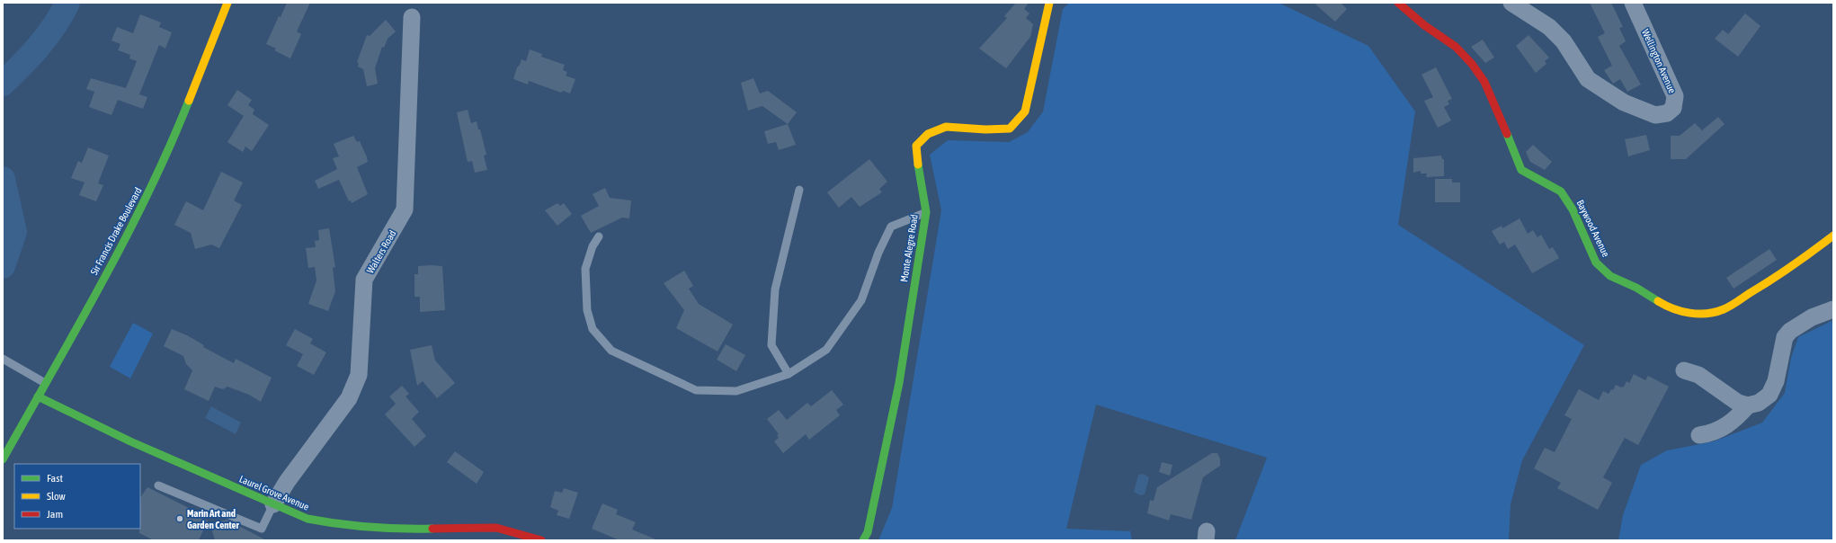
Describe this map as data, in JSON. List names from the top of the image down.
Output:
{
  "streets": {
    "street": [
      "Wellington Avenue",
      "Baywood Avenue",
      "Sir Francis Drake Boulevard",
      "Monte Alegre Road",
      "Walters Road",
      "Laurel Grove Avenue"
    ]
  },
  "crossings": [
    ["Sir Francis Drake Boulevard", "Laurel Grove Avenue"],
    ["Walters Road", "Laurel Grove Avenue"]
  ],
  "places": ["Marin Art and Garden Center"],
  "legend": ["Fast", "Slow", "Jam"]
}
